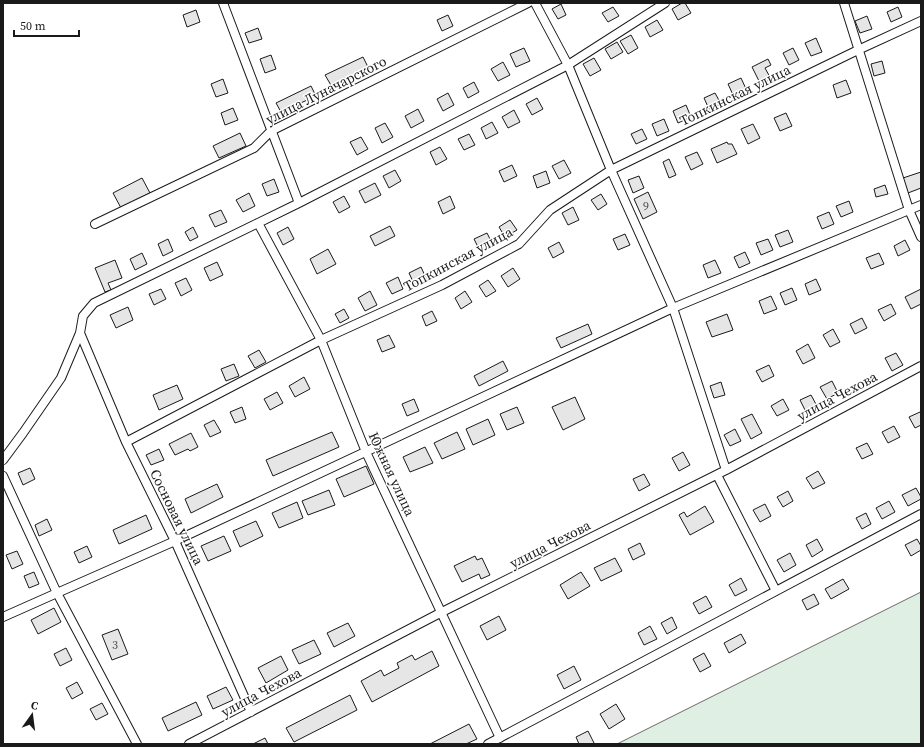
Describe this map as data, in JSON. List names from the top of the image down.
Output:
{
  "streets": {
    "street": [
      "улица Луначарского",
      "Топкинская улица",
      "улица Чехова",
      "Южная улица",
      "Сосновая улица"
    ]
  },
  "crossings": [
    ["Топкинская улица", "Южная улица"],
    ["Топкинская улица", "Сосновая улица"],
    ["улица Чехова", "Южная улица"],
    ["улица Чехова", "Сосновая улица"]
  ],
  "house_numbers": ["9", "3"],
  "scale_bar": "50 m",
  "north": "top"
}
